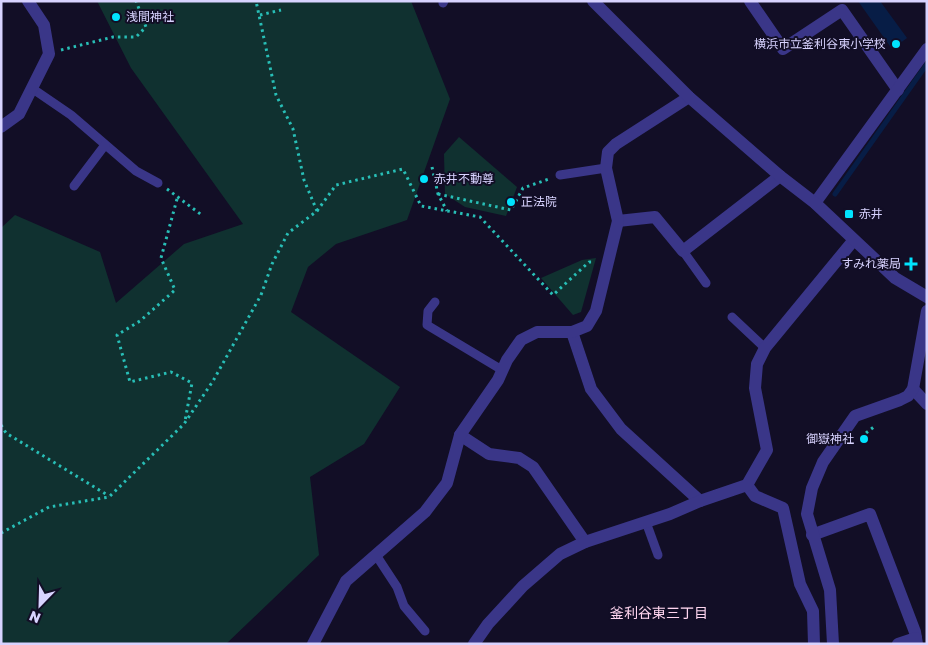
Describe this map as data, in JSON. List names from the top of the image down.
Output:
{
  "districts": ["釜利谷東三丁目"],
  "places": {
    "other": [
      "浅間神社",
      "横浜市立釜利谷東小学校",
      "赤井不動尊",
      "正法院",
      "御嶽神社"
    ],
    "transit": ["赤井"],
    "health": ["すみれ薬局"]
  },
  "north": "bottom left"
}
